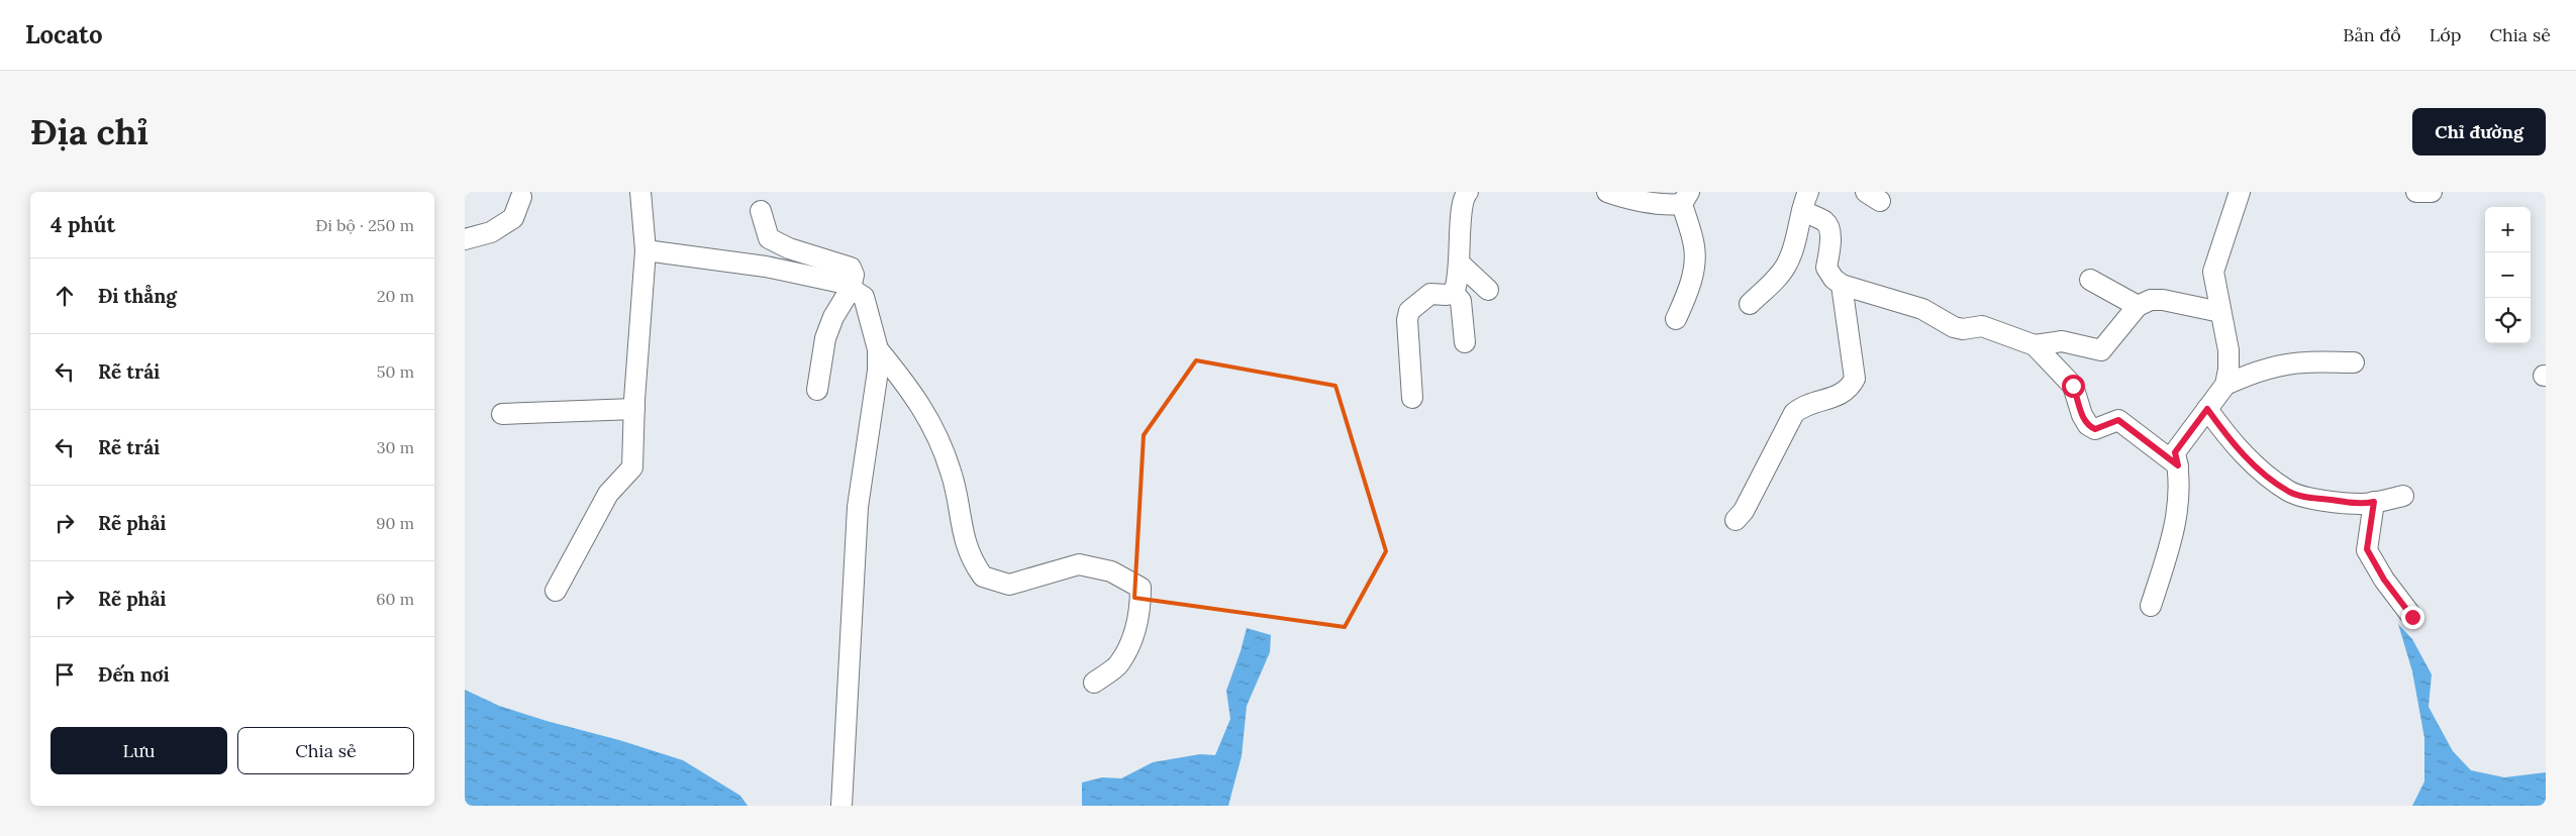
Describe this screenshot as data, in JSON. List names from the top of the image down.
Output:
{
  "page": {
    "header": "Locato",
    "nav": ["Bản đồ", "Lớp", "Chia sẻ"],
    "buttons": [
      "Chỉ đường",
      ["Lưu", "Chia sẻ"]
    ],
    "title": "Địa chỉ",
    "heading": ["4 phút", "Đi bộ · 250 m"],
    "map_buttons": ["+", "−"],
    "list": [
      ["Đi thẳng", "20 m"],
      ["Rẽ trái", "50 m"],
      ["Rẽ trái", "30 m"],
      ["Rẽ phải", "90 m"],
      ["Rẽ phải", "60 m"],
      "Đến nơi"
    ]
  }
}
